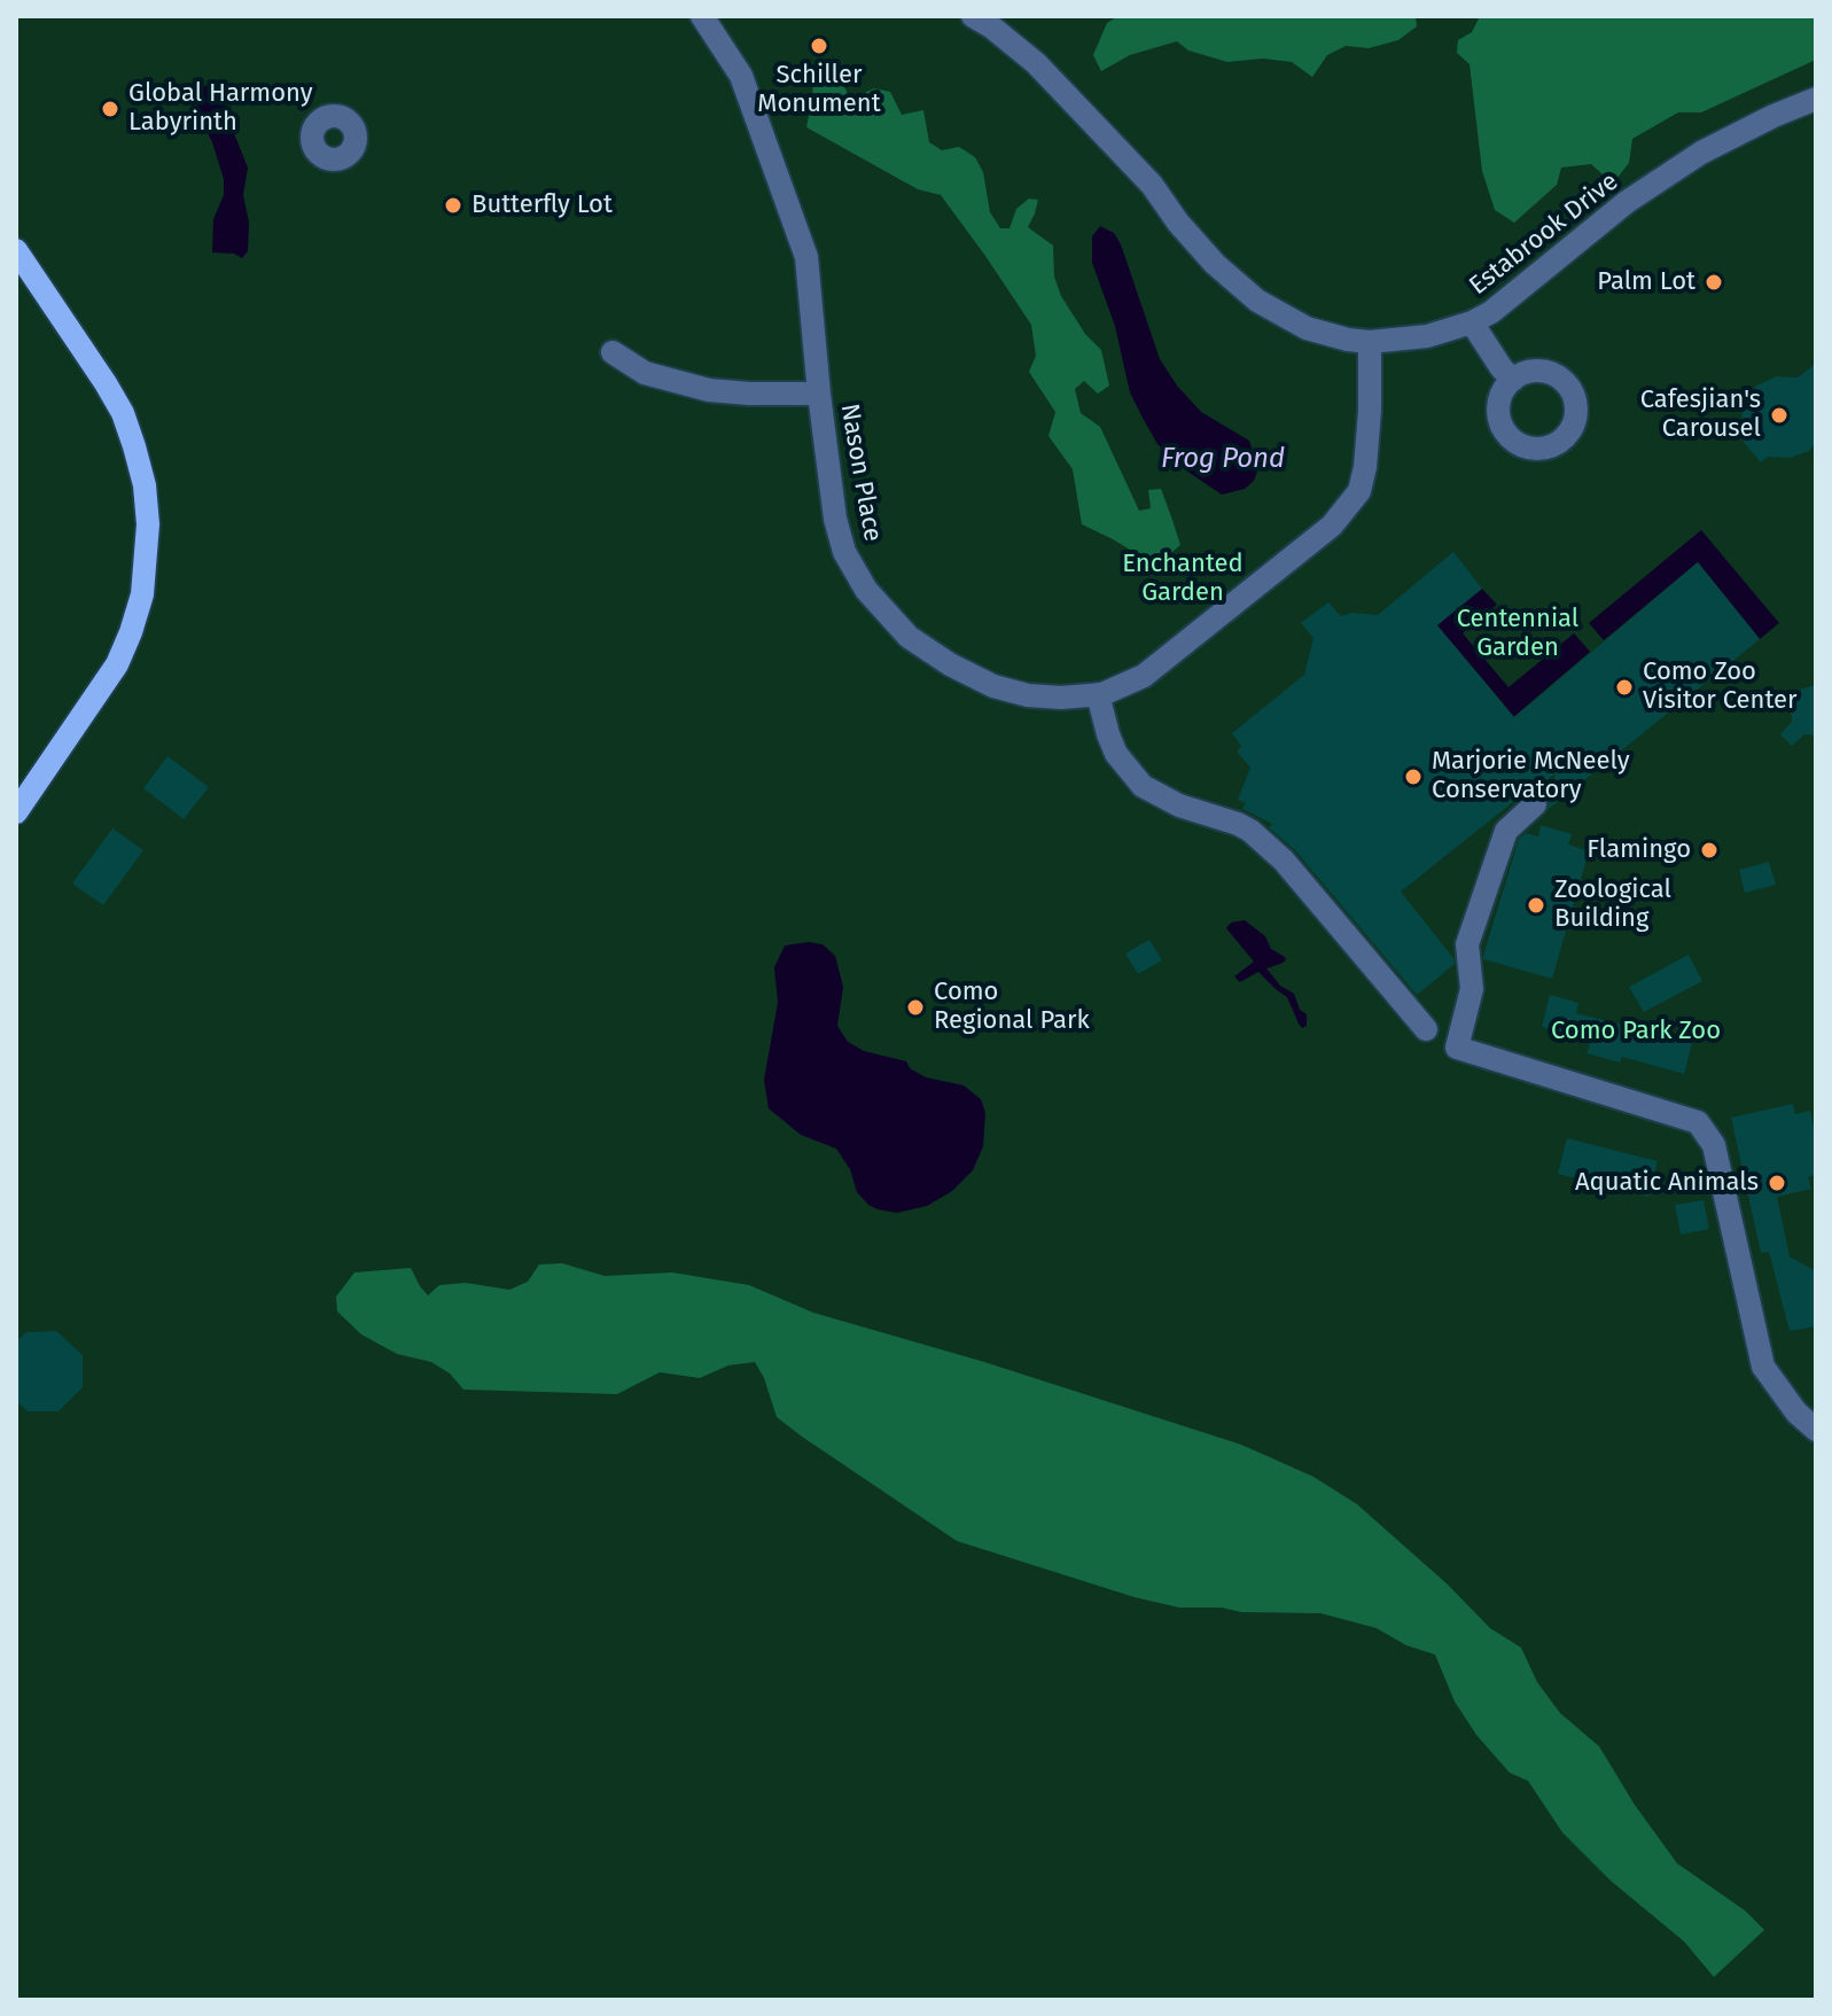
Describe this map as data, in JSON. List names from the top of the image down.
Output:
{
  "streets": {
    "street": ["Estabrook Drive", "Nason Place"]
  },
  "crossings": [
    ["Estabrook Drive", "Nason Place"]
  ],
  "water": ["Frog Pond"],
  "parks": ["Enchanted Garden", "Centennial Garden", "Como Park Zoo"],
  "places": [
    "Schiller Monument",
    "Global Harmony Labyrinth",
    "Butterfly Lot",
    "Palm Lot",
    "Cafesjian's Carousel",
    "Como Zoo Visitor Center",
    "Marjorie McNeely Conservatory",
    "Flamingo",
    "Zoological Building",
    "Como Regional Park",
    "Aquatic Animals"
  ]
}
